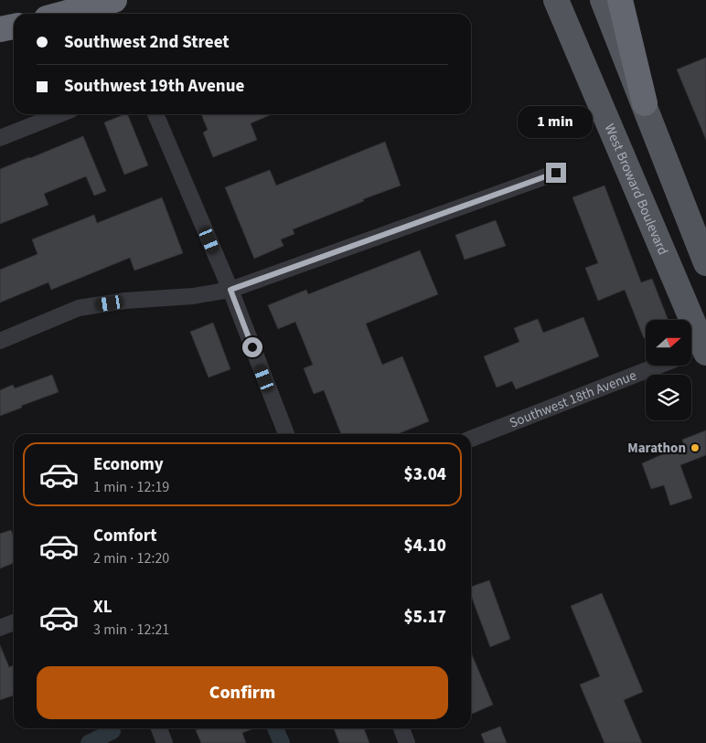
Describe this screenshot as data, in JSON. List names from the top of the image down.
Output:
{
  "streets": {
    "main road": ["West Broward Boulevard"],
    "street": ["Southwest 18th Avenue"]
  },
  "places": ["Marathon"],
  "north": "right",
  "page": {
    "banner": ["Southwest 2nd Street", "Southwest 19th Avenue"],
    "bubble": "1 min",
    "list": [
      {
        "name": "Economy",
        "note": "1 min · 12:19",
        "value": "$3.04"
      },
      {
        "name": "Comfort",
        "note": "2 min · 12:20",
        "value": "$4.10"
      },
      {
        "name": "XL",
        "note": "3 min · 12:21",
        "value": "$5.17"
      }
    ],
    "buttons": "Confirm"
  }
}
